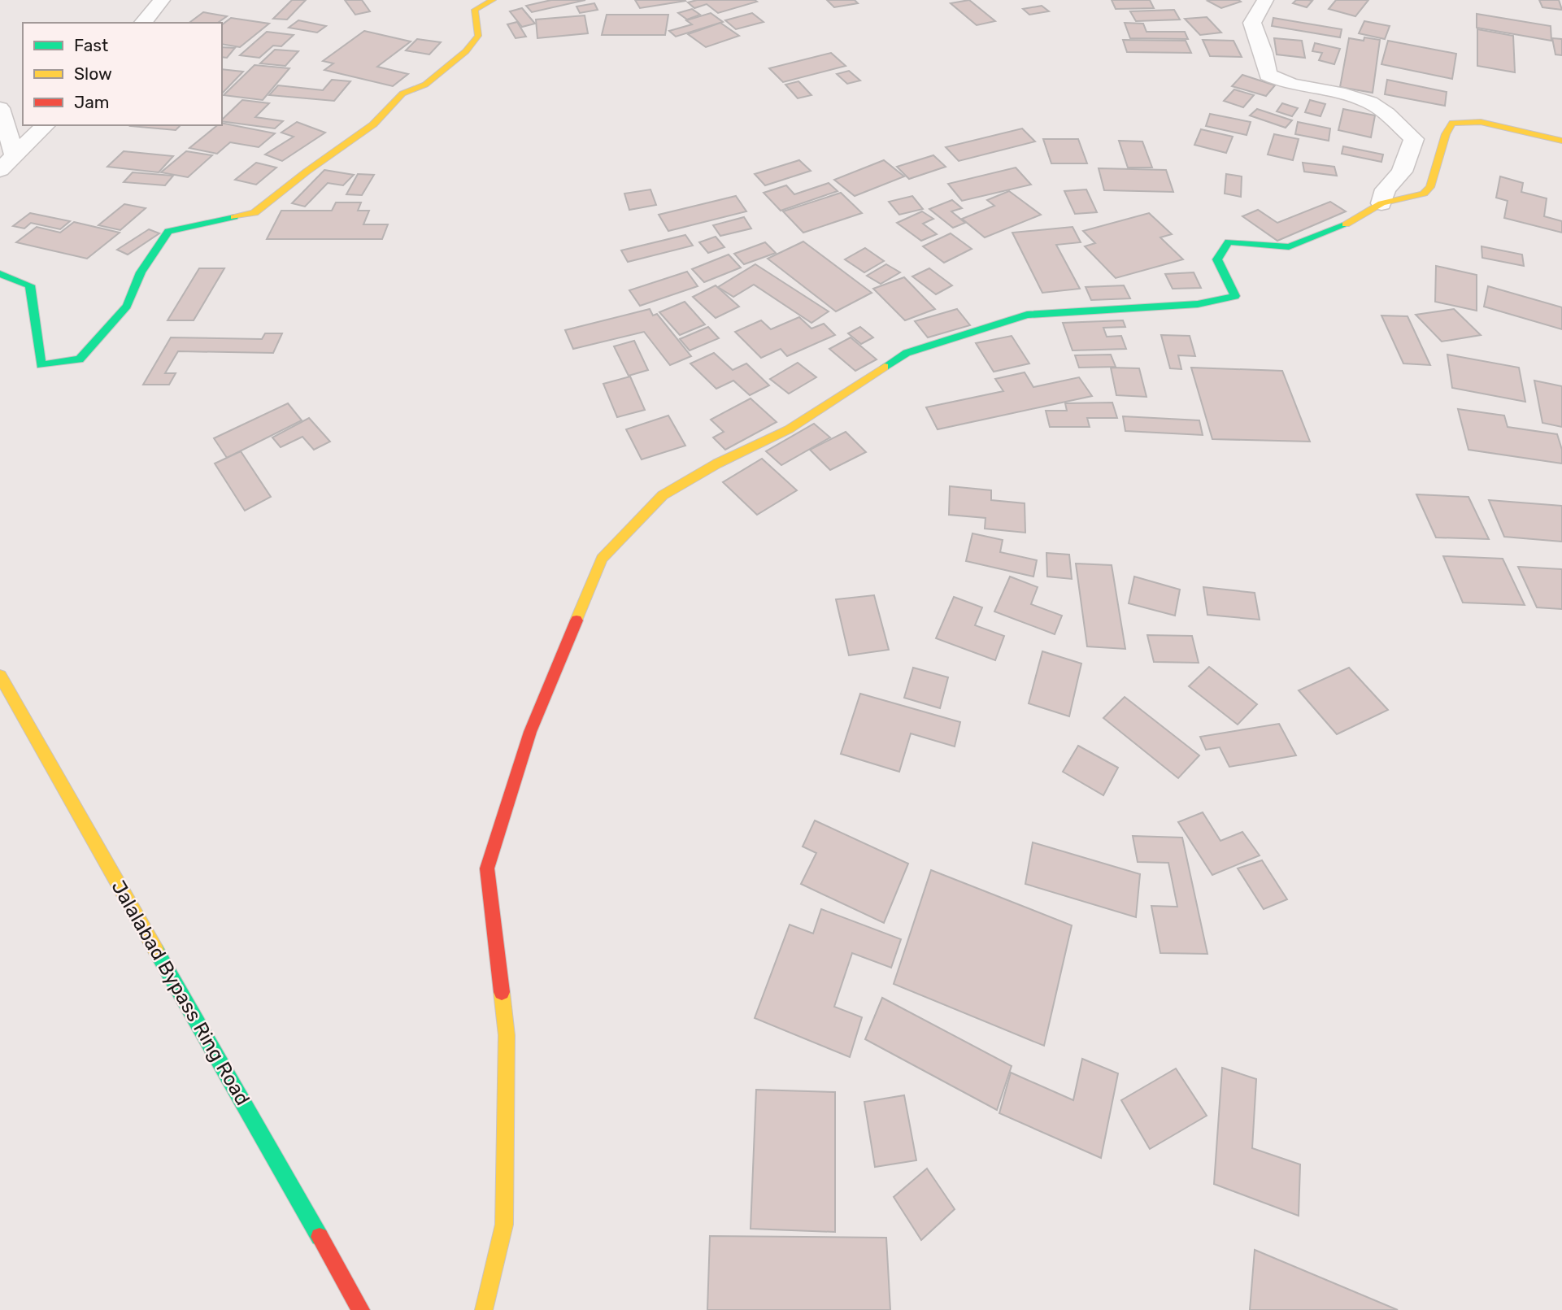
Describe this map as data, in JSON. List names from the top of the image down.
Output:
{
  "streets": {
    "main road": ["Jalalabad Bypass Ring Road"]
  },
  "legend": ["Fast", "Slow", "Jam"]
}
